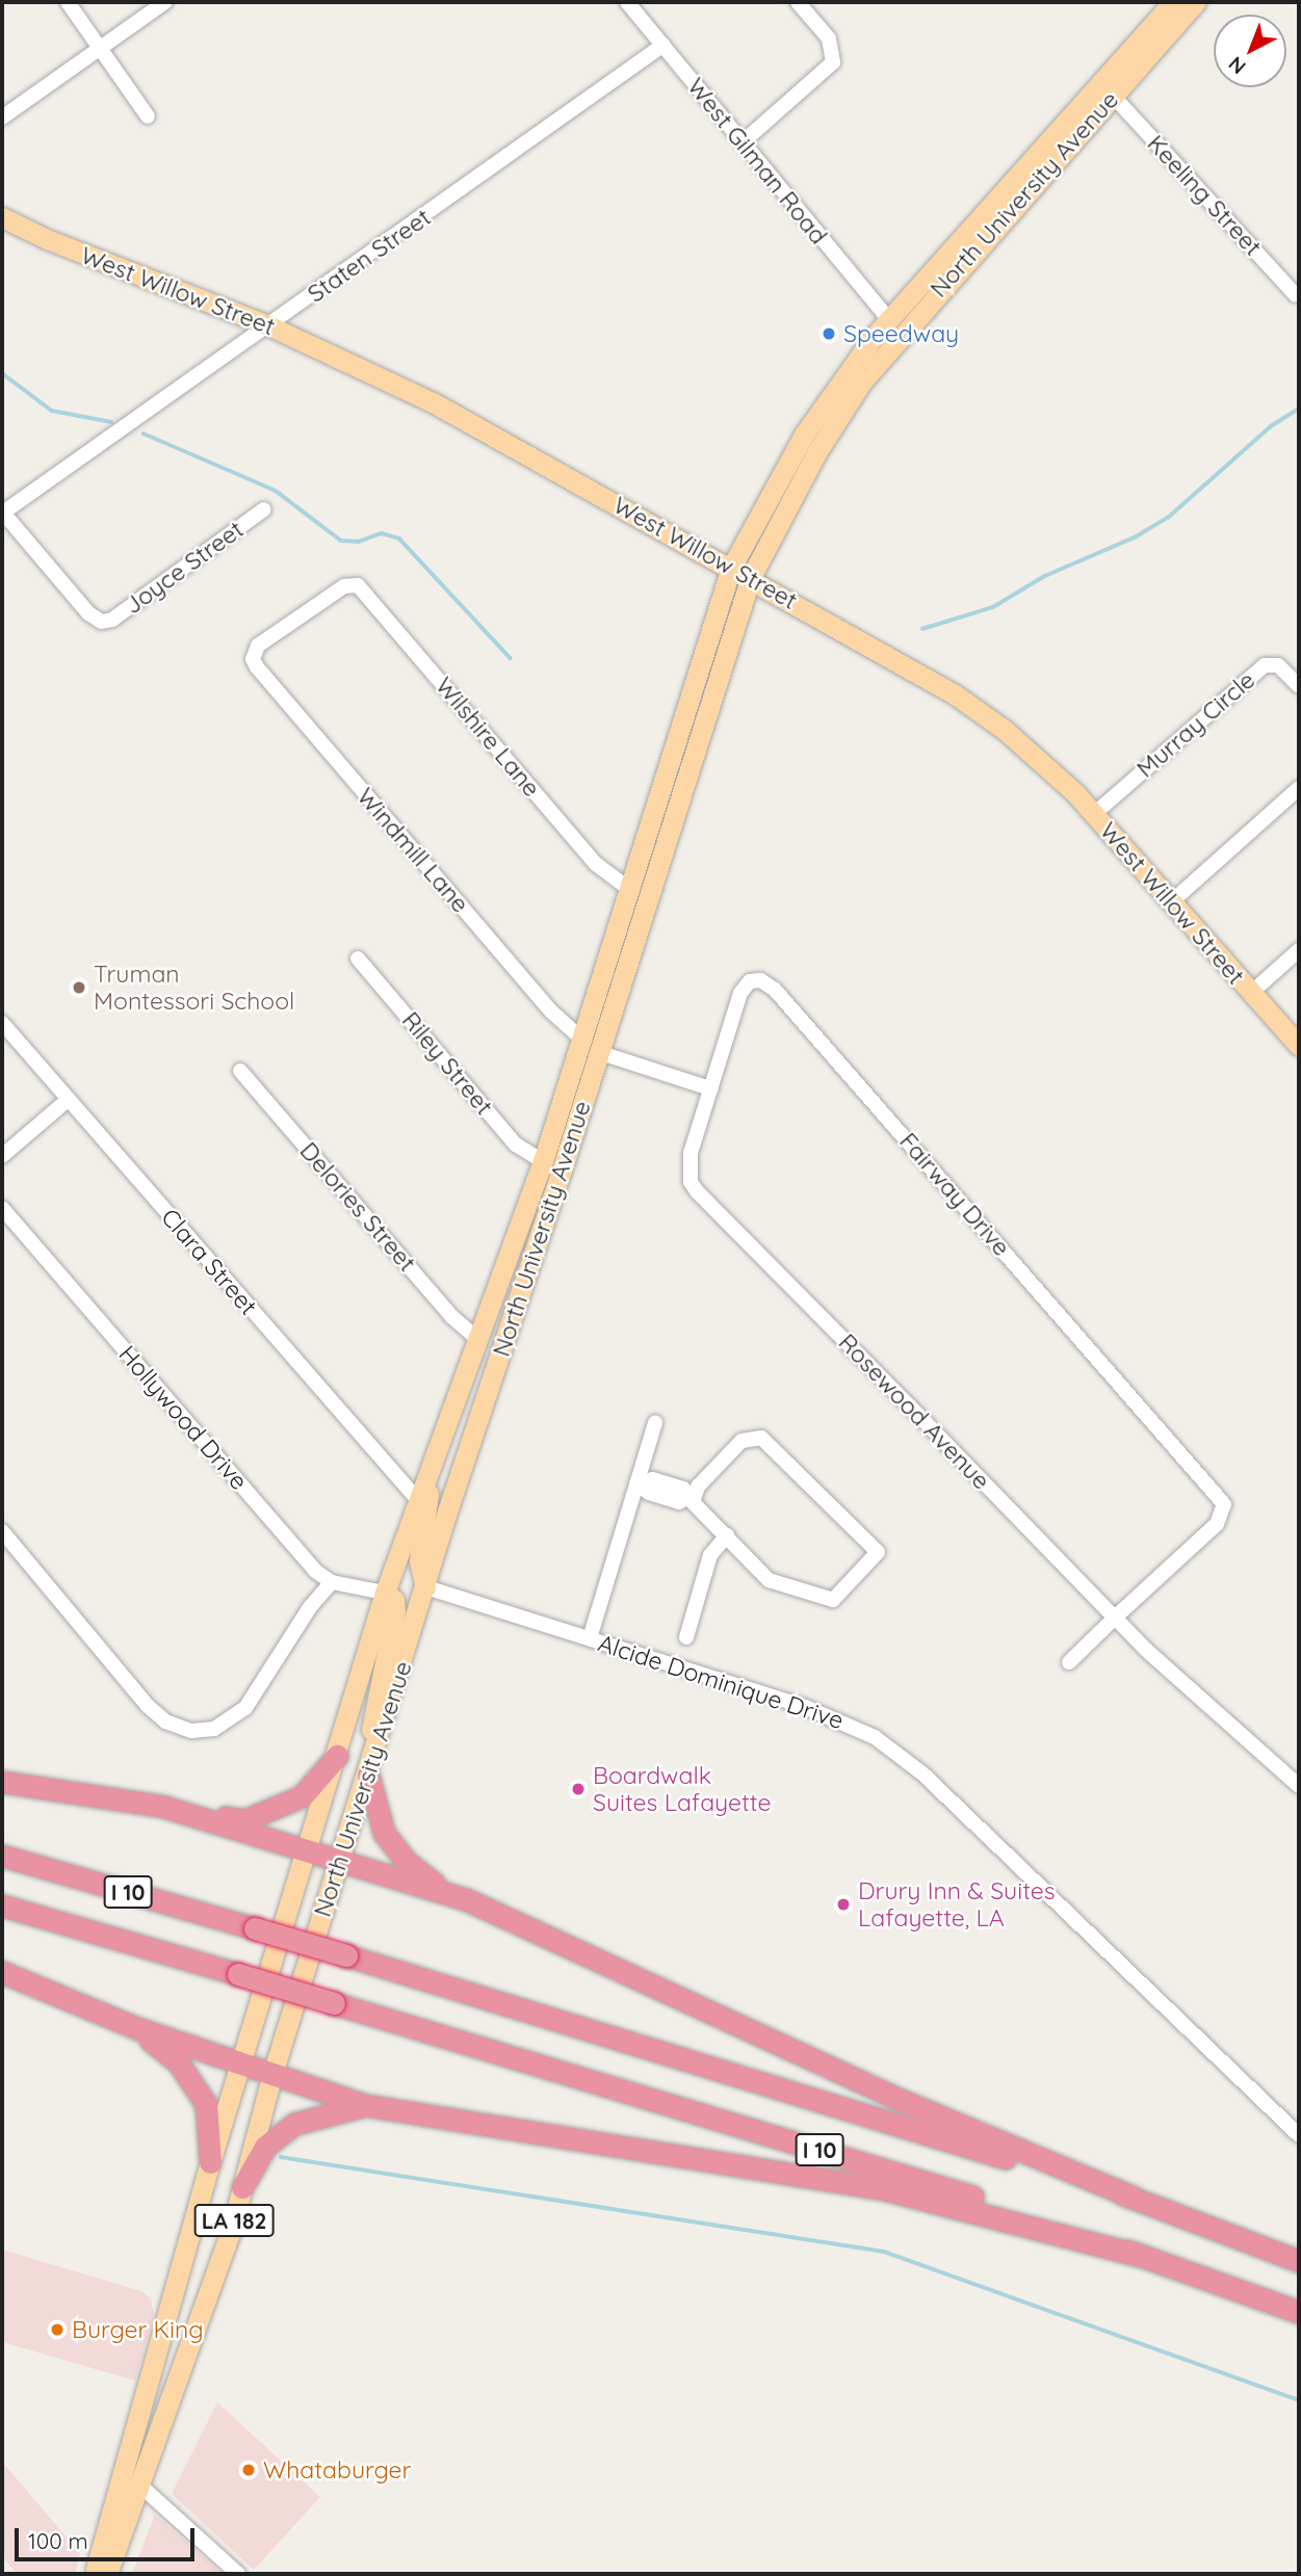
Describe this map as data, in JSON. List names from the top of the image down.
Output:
{
  "streets": {
    "highway": ["I 10"],
    "main road": ["North University Avenue", "West Willow Street", "LA 182"],
    "street": [
      "West Gilman Road",
      "Keeling Street",
      "Staten Street",
      "Joyce Street",
      "Murray Circle",
      "Wilshire Lane",
      "Windmill Lane",
      "Riley Street",
      "Fairway Drive",
      "Delories Street",
      "Clara Street",
      "Rosewood Avenue",
      "Hollywood Drive",
      "Alcide Dominique Drive"
    ]
  },
  "crossings": [
    ["West Gilman Road", "North University Avenue"],
    ["West Gilman Road", "Staten Street"],
    ["North University Avenue", "Keeling Street"],
    ["North University Avenue", "West Willow Street"],
    ["North University Avenue", "Wilshire Lane"],
    ["North University Avenue", "Windmill Lane"],
    ["North University Avenue", "Riley Street"],
    ["North University Avenue", "Delories Street"],
    ["North University Avenue", "Clara Street"],
    ["North University Avenue", "Hollywood Drive"],
    ["North University Avenue", "Alcide Dominique Drive"],
    ["Staten Street", "West Willow Street"],
    ["Staten Street", "Joyce Street"],
    ["West Willow Street", "Murray Circle"],
    ["Wilshire Lane", "Windmill Lane"],
    ["Fairway Drive", "Rosewood Avenue"]
  ],
  "places": [
    "Speedway",
    "Truman Montessori School",
    "Boardwalk Suites Lafayette",
    "Drury Inn & Suites Lafayette, LA",
    "Burger King",
    "Whataburger"
  ],
  "scale_bar": "100 m",
  "north": "bottom left"
}
